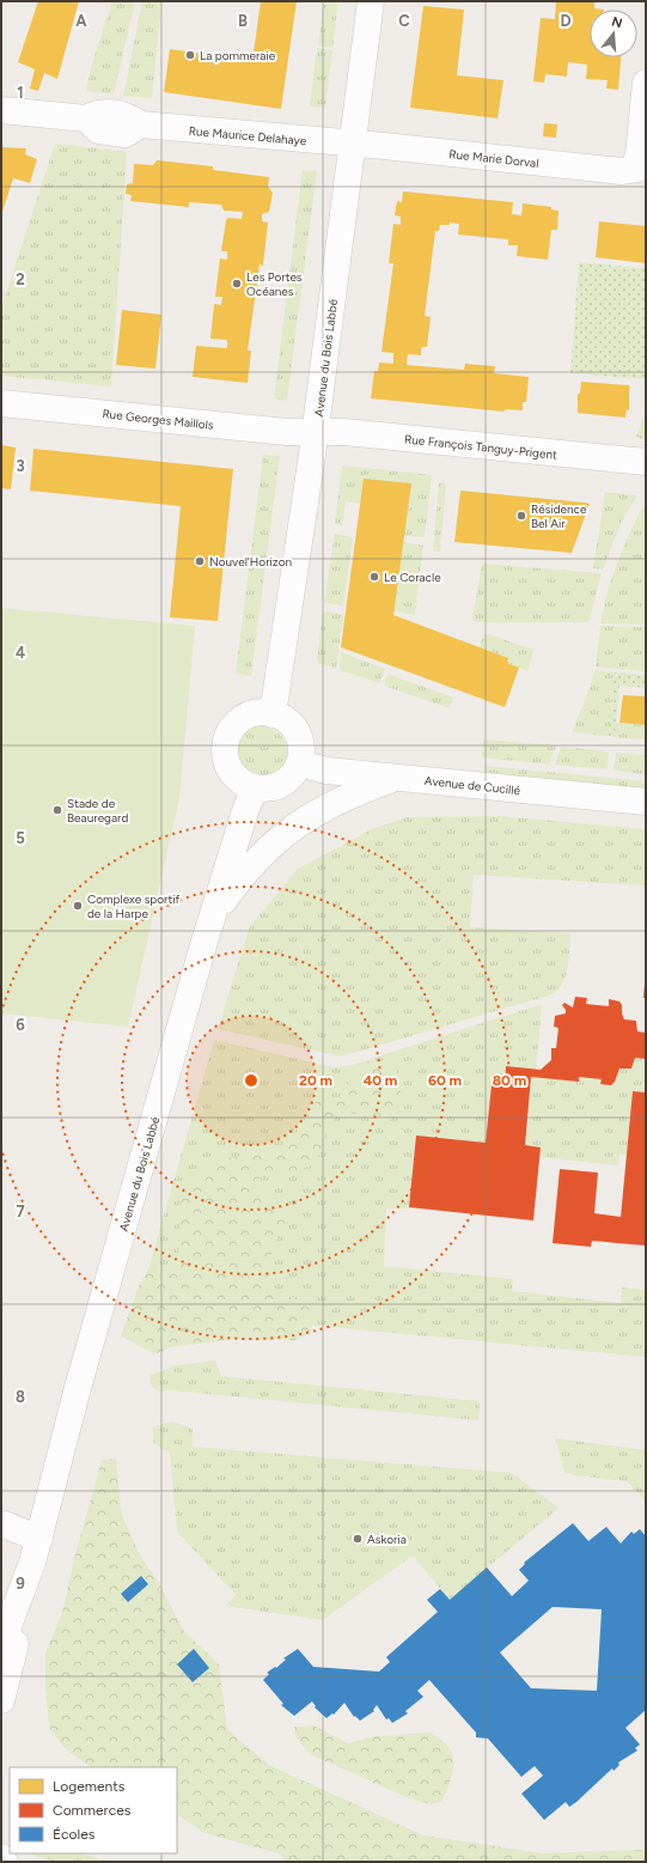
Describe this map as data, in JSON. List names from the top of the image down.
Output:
{
  "streets": {
    "street": [
      "Rue Maurice Delahaye",
      "Rue Marie Dorval",
      "Avenue du Bois Labbé",
      "Rue Georges Maillols",
      "Rue François Tanguy-Prigent",
      "Avenue de Cucillé"
    ]
  },
  "crossings": [
    ["Rue Maurice Delahaye", "Rue Marie Dorval"],
    ["Rue Maurice Delahaye", "Avenue du Bois Labbé"],
    ["Rue Marie Dorval", "Avenue du Bois Labbé"],
    ["Avenue du Bois Labbé", "Rue Georges Maillols"],
    ["Avenue du Bois Labbé", "Rue François Tanguy-Prigent"],
    ["Avenue du Bois Labbé", "Avenue de Cucillé"],
    ["Rue Georges Maillols", "Rue François Tanguy-Prigent"]
  ],
  "places": [
    "La pommeraie",
    "Les Portes Océanes",
    "Résidence Bel Air",
    "Nouvel'Horizon",
    "Le Coracle",
    "Stade de Beauregard",
    "Complexe sportif de la Harpe",
    "Askoria"
  ],
  "legend": ["Logements", "Commerces", "Écoles"],
  "north": "top",
  "grid": {
    "columns": [
      "A",
      "B",
      "C",
      "D"
    ],
    "rows": [
      "1",
      "2",
      "3",
      "4",
      "5",
      "6",
      "7",
      "8",
      "9"
    ]
  },
  "rings": [
    "20 m",
    "40 m",
    "60 m",
    "80 m"
  ]
}
